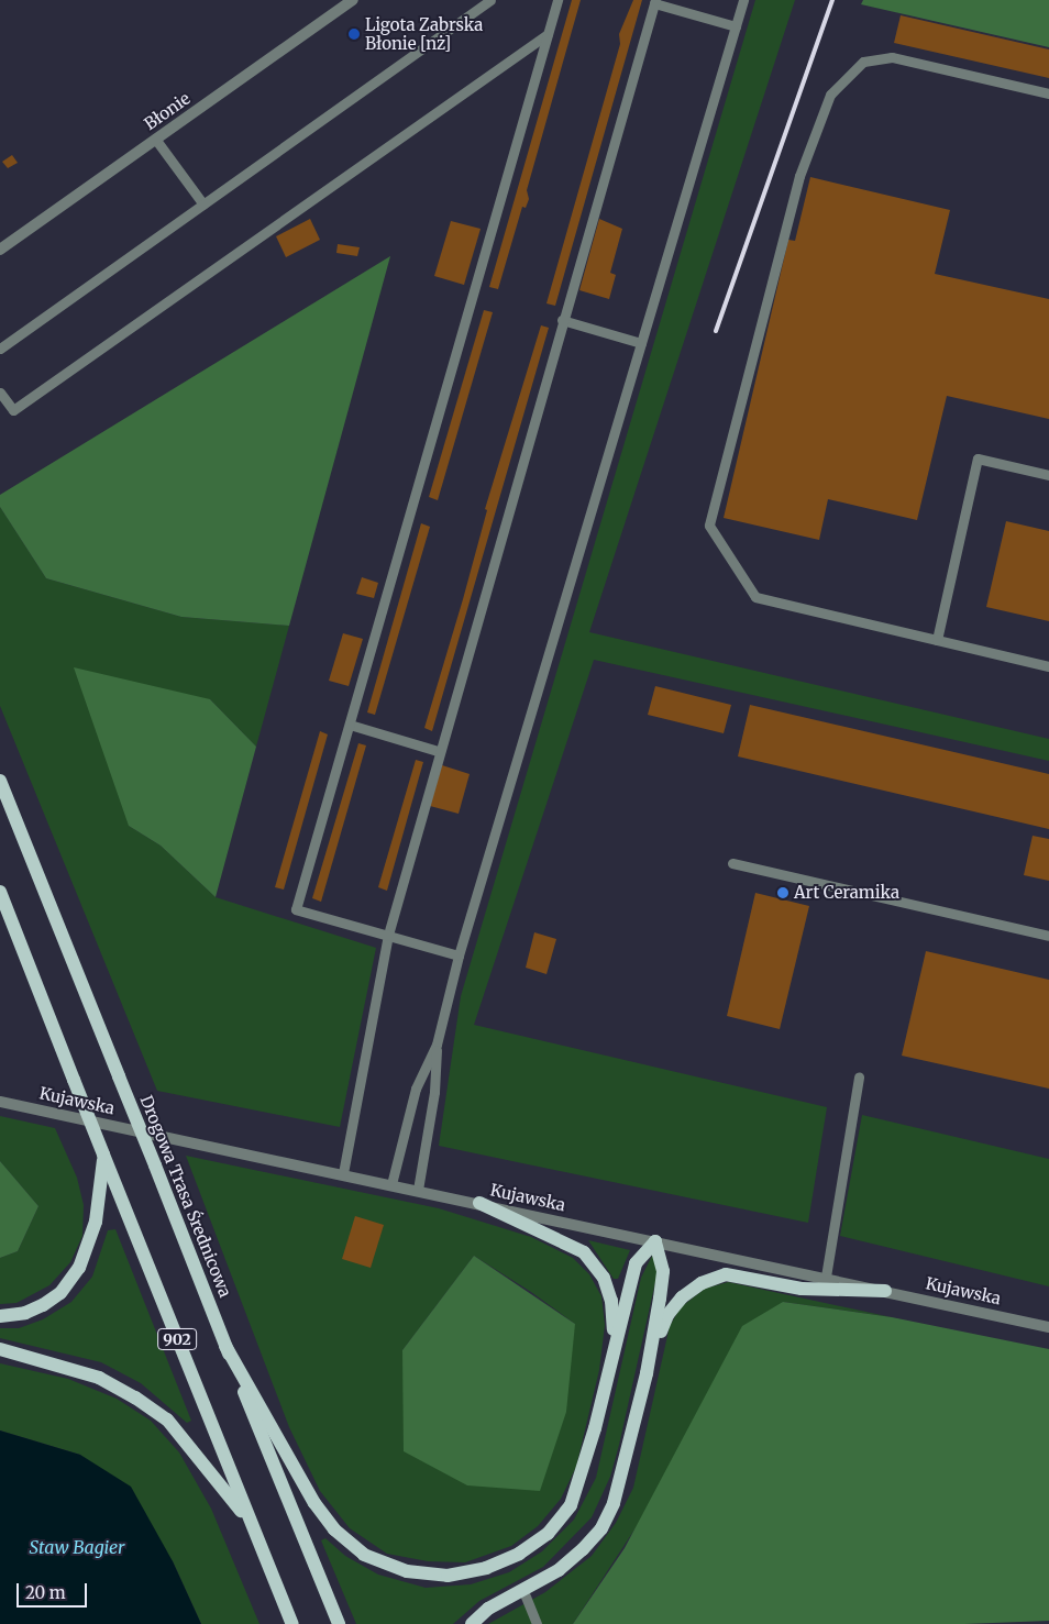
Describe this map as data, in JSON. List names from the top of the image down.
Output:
{
  "streets": {
    "main road": ["Drogowa Trasa Średnicowa", "902"],
    "street": ["Błonie", "Kujawska"]
  },
  "water": ["Staw Bagier"],
  "places": ["Ligota Zabrska Błonie [nż]", "Art Ceramika"],
  "scale_bar": "20 m"
}
